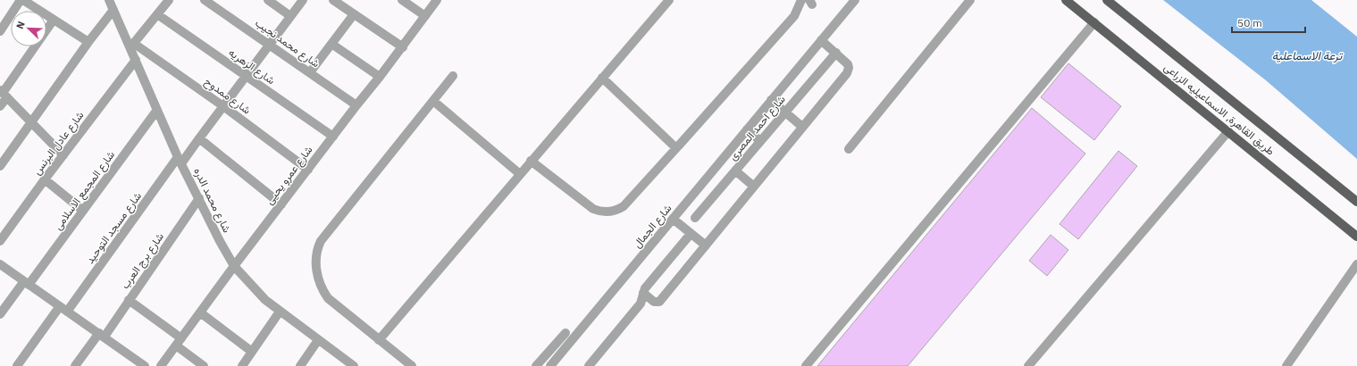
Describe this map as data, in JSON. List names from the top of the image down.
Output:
{
  "streets": {
    "main road": ["طريق القاهرة, الاسماعيليه الزراعى"],
    "street": [
      "شارع محمد نجيب",
      "شارع الزهريه",
      "شارع ممدوح",
      "شارع احمد المصرى",
      "شارع عادل البرنس",
      "شارع عمرو يحيى",
      "شارع المجمع الاسلامى",
      "شارع محمد الدره",
      "شارع الجمال",
      "شارع مسجد التوحيد",
      "شارع برج العرب"
    ]
  },
  "crossings": [
    ["شارع محمد نجيب", "شارع عمرو يحيى"],
    ["شارع محمد نجيب", "شارع مسجد التوحيد"],
    ["شارع الزهريه", "شارع عمرو يحيى"],
    ["شارع الزهريه", "شارع مسجد التوحيد"],
    ["شارع ممدوح", "شارع عمرو يحيى"],
    ["شارع ممدوح", "شارع محمد الدره"],
    ["شارع ممدوح", "شارع مسجد التوحيد"],
    ["شارع عادل البرنس", "شارع محمد الدره"],
    ["شارع عمرو يحيى", "شارع محمد الدره"],
    ["شارع المجمع الاسلامى", "شارع محمد الدره"],
    ["شارع محمد الدره", "شارع مسجد التوحيد"],
    ["شارع محمد الدره", "شارع برج العرب"]
  ],
  "water": ["ترعة الاسماعلية"],
  "scale_bar": "50 m",
  "north": "top left"
}
